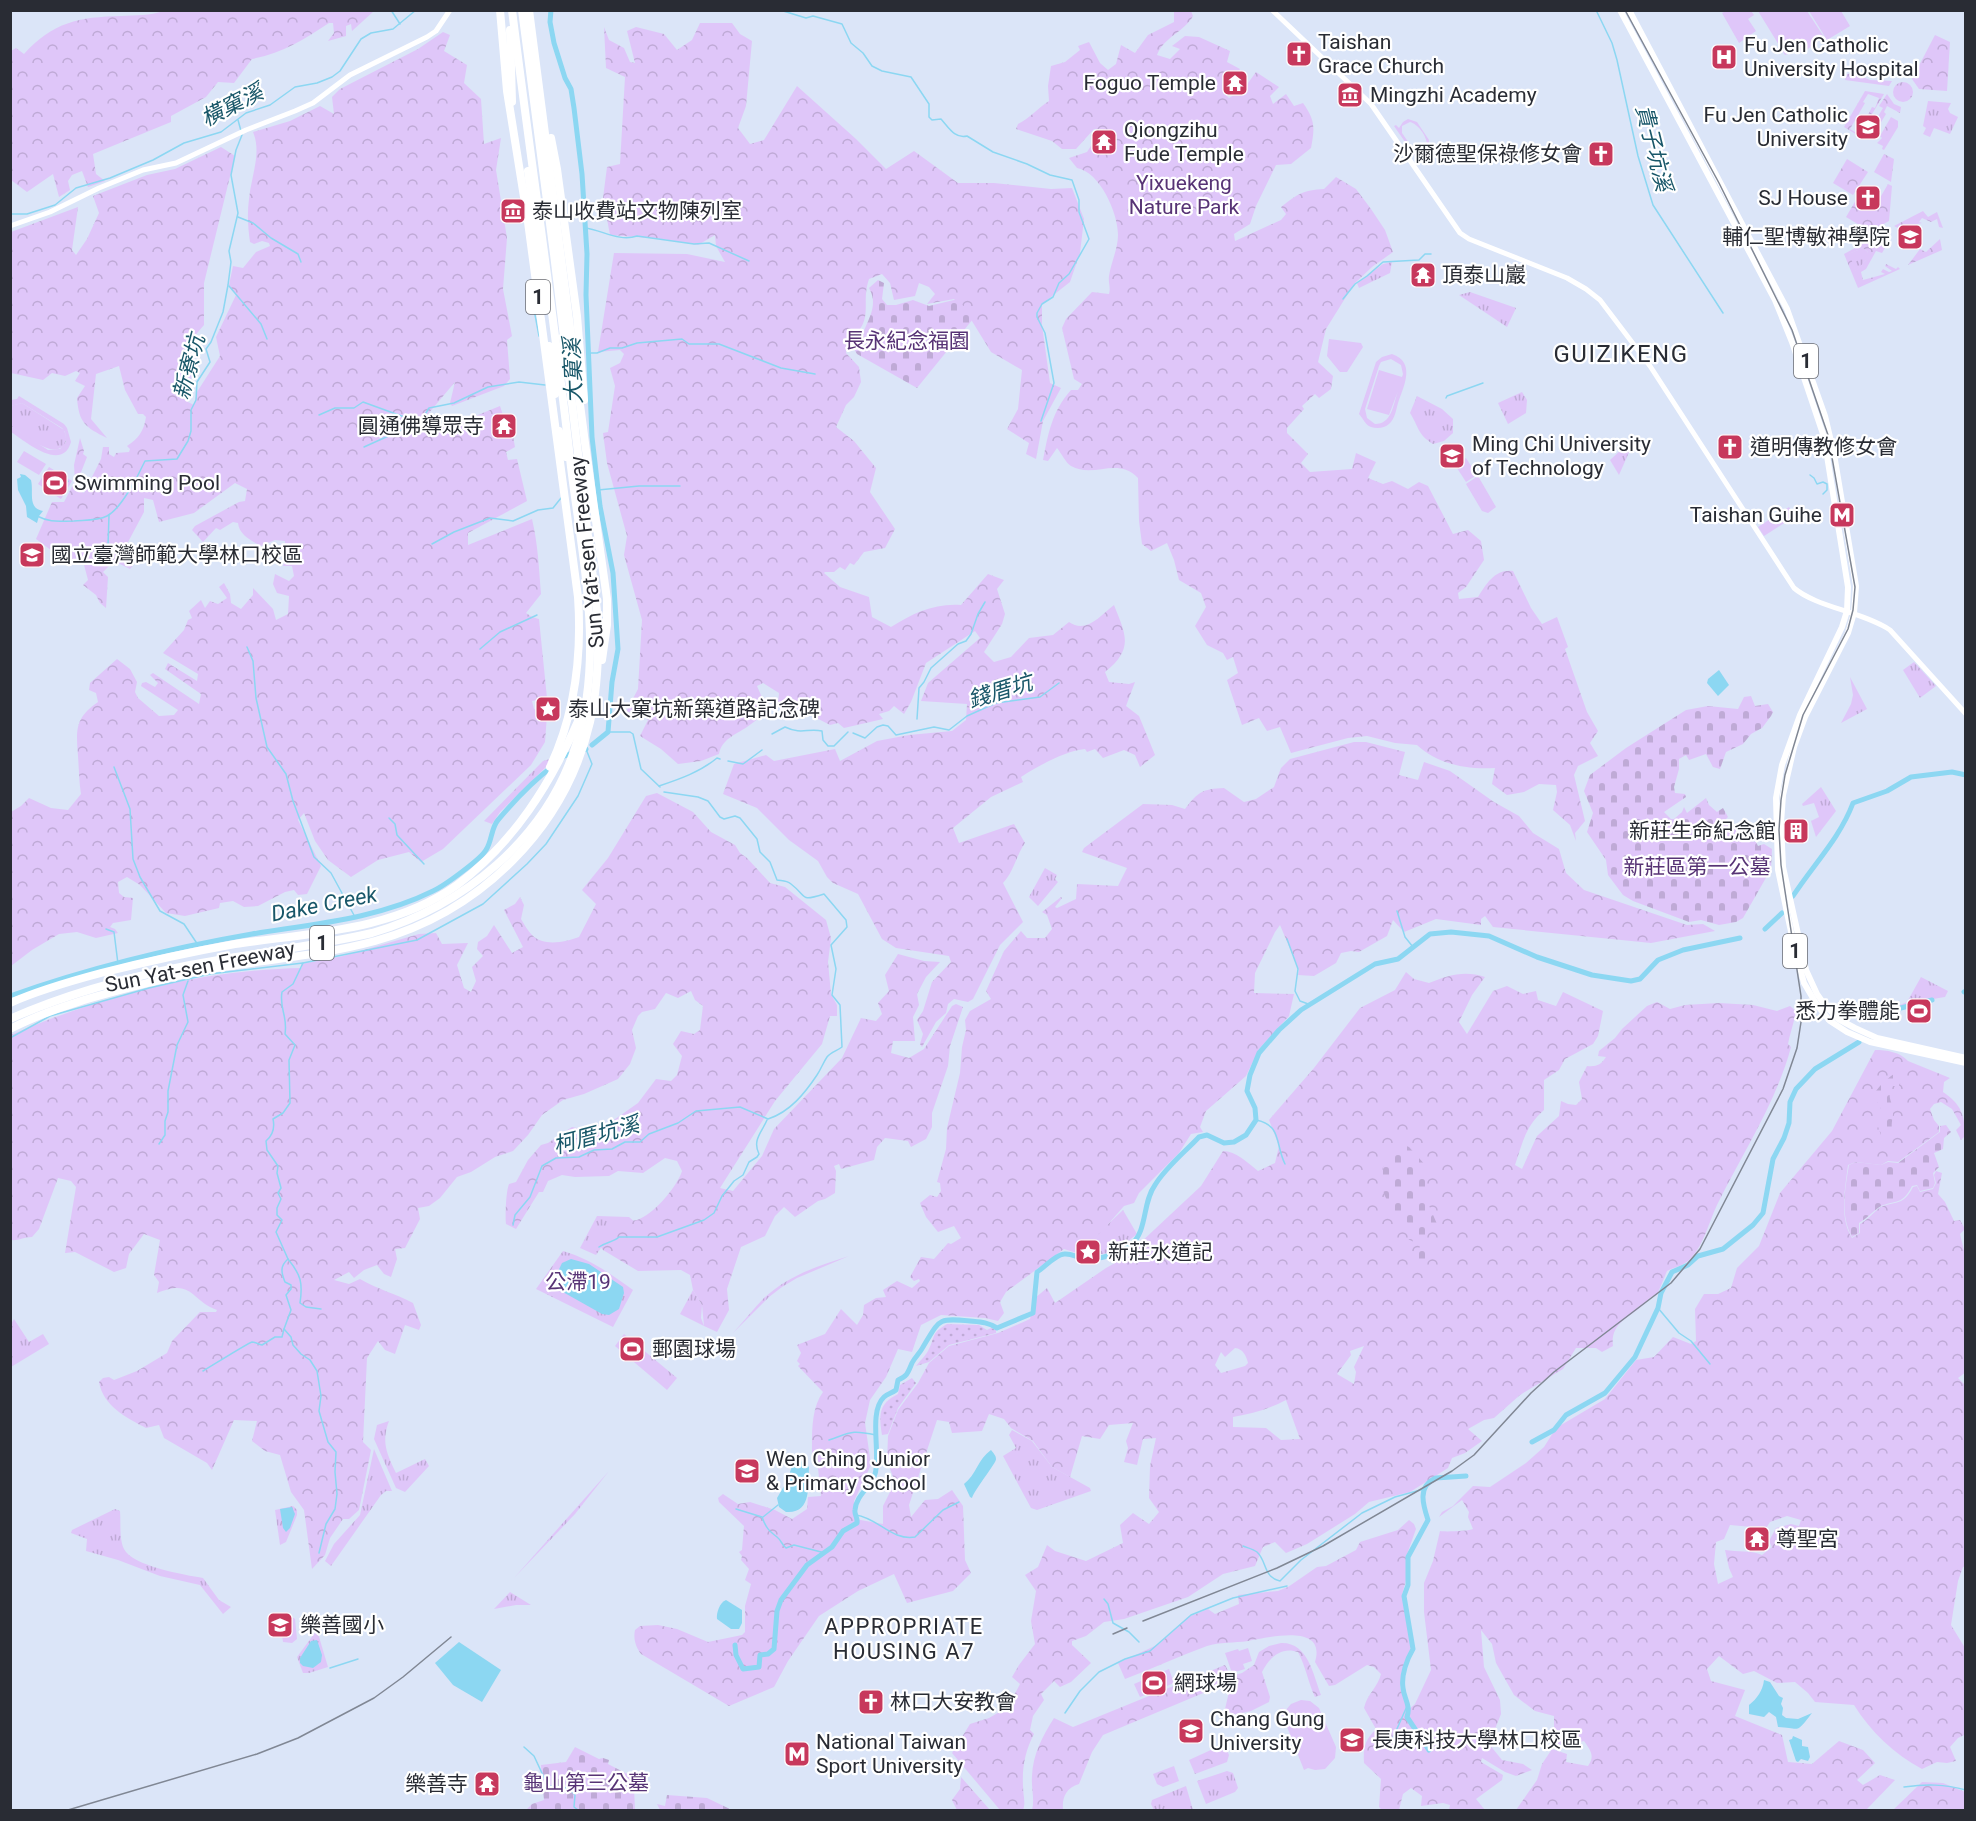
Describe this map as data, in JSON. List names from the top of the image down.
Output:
{
  "streets": {
    "highway": ["1", "Sun Yat-sen Freeway"]
  },
  "crossings": [
    ["1", "Sun Yat-sen Freeway"]
  ],
  "districts": ["GUIZIKENG", "APPROPRIATE HOUSING A7"],
  "water": [
    "橫窠溪",
    "貴子坑溪",
    "新寮坑",
    "大窠溪",
    "錢厝坑",
    "Dake Creek",
    "柯厝坑溪"
  ],
  "parks": [
    "Yixuekeng Nature Park",
    "長永紀念福園",
    "新莊區第一公墓",
    "公滯19",
    "龜山第三公墓"
  ],
  "places": {
    "church": [
      "Taishan Grace Church",
      "沙爾德聖保祿修女會",
      "SJ House",
      "道明傳教修女會",
      "林口大安教會"
    ],
    "hospital": ["Fu Jen Catholic University Hospital"],
    "temple": [
      "Foguo Temple",
      "Qiongzihu Fude Temple",
      "頂泰山巖",
      "圓通佛導眾寺",
      "尊聖宮",
      "樂善寺"
    ],
    "museum": ["Mingzhi Academy", "泰山收費站文物陳列室"],
    "school or university": [
      "Fu Jen Catholic University",
      "輔仁聖博敏神學院",
      "Ming Chi University of Technology",
      "國立臺灣師範大學林口校區",
      "Wen Ching Junior & Primary School",
      "樂善國小",
      "Chang Gung University",
      "長庚科技大學林口校區"
    ],
    "sports": [
      "Swimming Pool",
      "悉力拳體能",
      "郵園球場",
      "網球場"
    ],
    "metro station": ["Taishan Guihe", "National Taiwan Sport University"],
    "place": ["泰山大窠坑新築道路記念碑", "新莊水道記"],
    "building": ["新莊生命紀念館"]
  }
}
